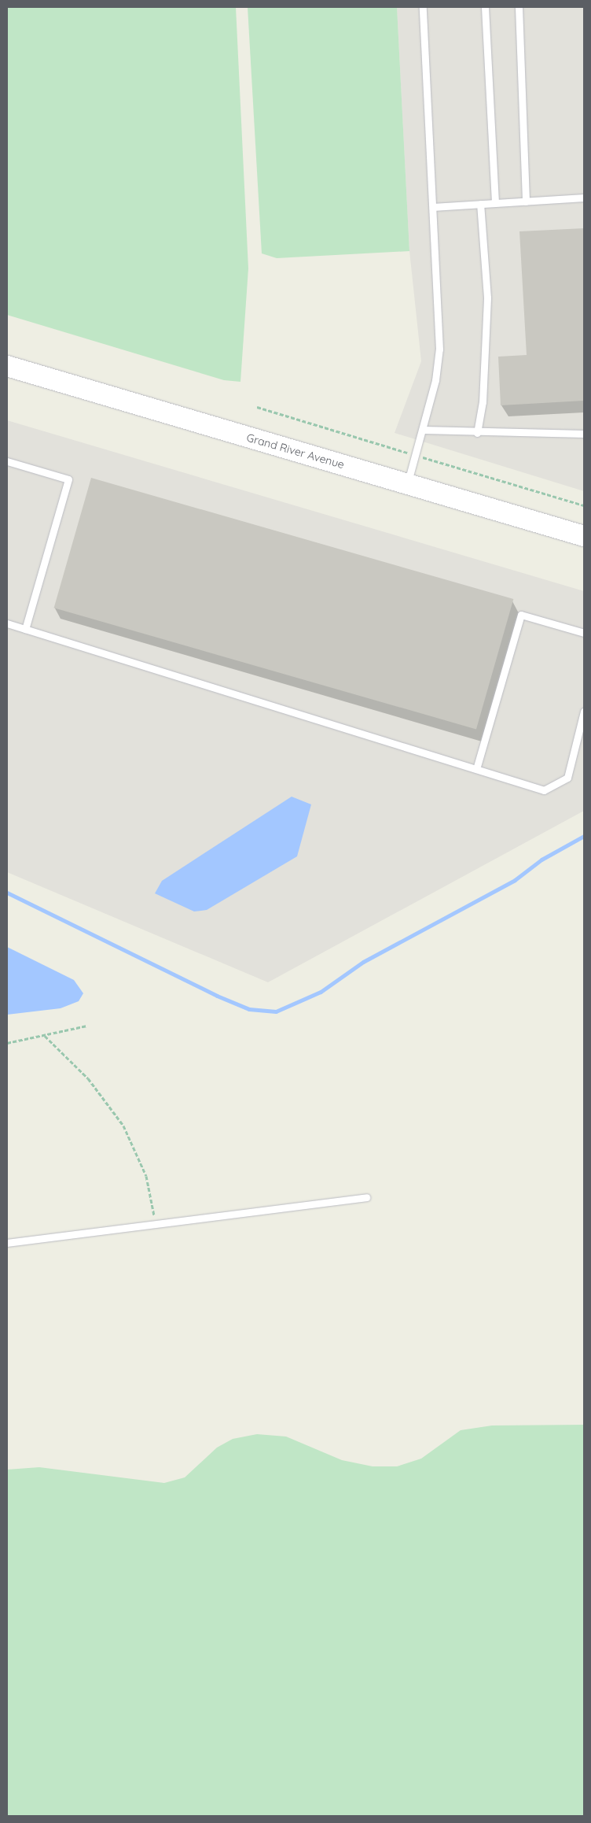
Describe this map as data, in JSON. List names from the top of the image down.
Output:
{
  "streets": {
    "main road": ["Grand River Avenue"]
  }
}
